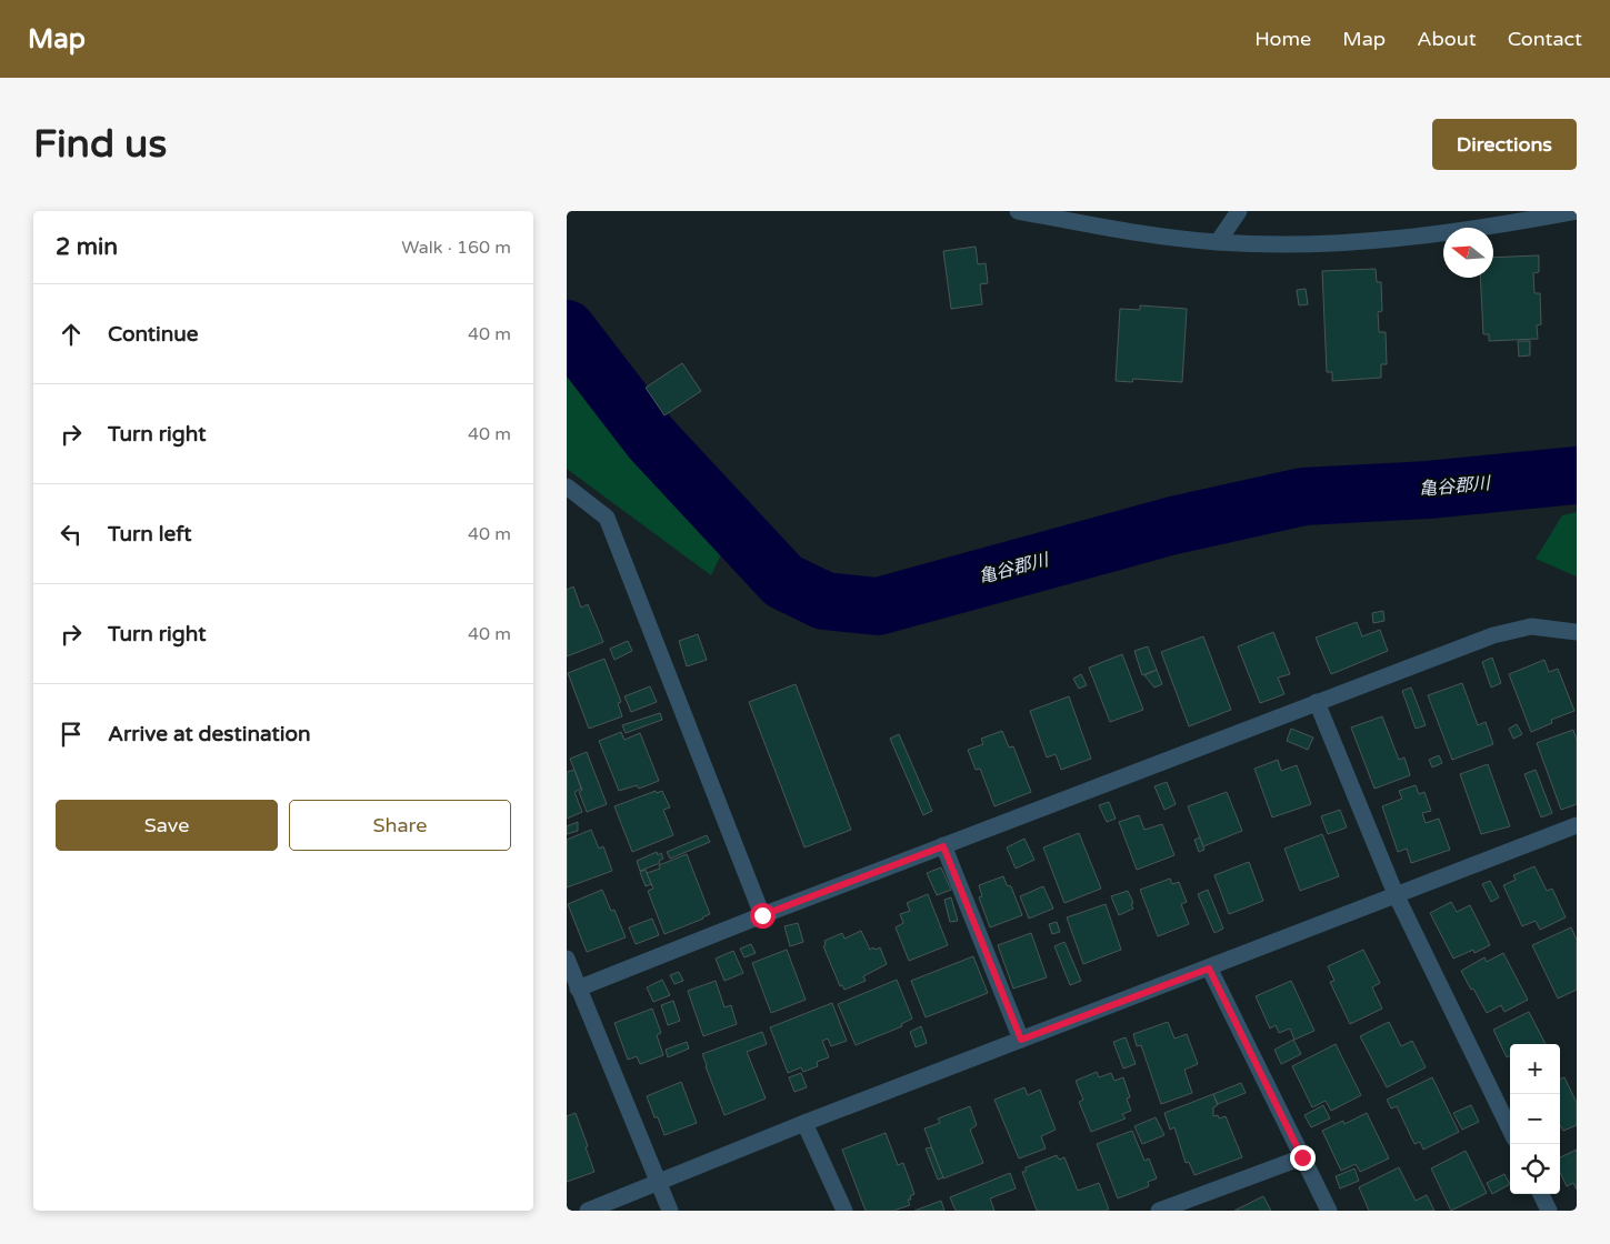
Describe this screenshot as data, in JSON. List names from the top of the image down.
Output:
{
  "water": ["亀谷郡川"],
  "north": "left",
  "page": {
    "header": "Map",
    "nav": [
      "Home",
      "Map",
      "About",
      "Contact"
    ],
    "buttons": [
      "Directions",
      ["Save", "Share"]
    ],
    "title": "Find us",
    "heading": ["2 min", "Walk · 160 m"],
    "list": [
      ["Continue", "40 m"],
      ["Turn right", "40 m"],
      ["Turn left", "40 m"],
      ["Turn right", "40 m"],
      "Arrive at destination"
    ],
    "map_buttons": ["+", "−"]
  }
}
